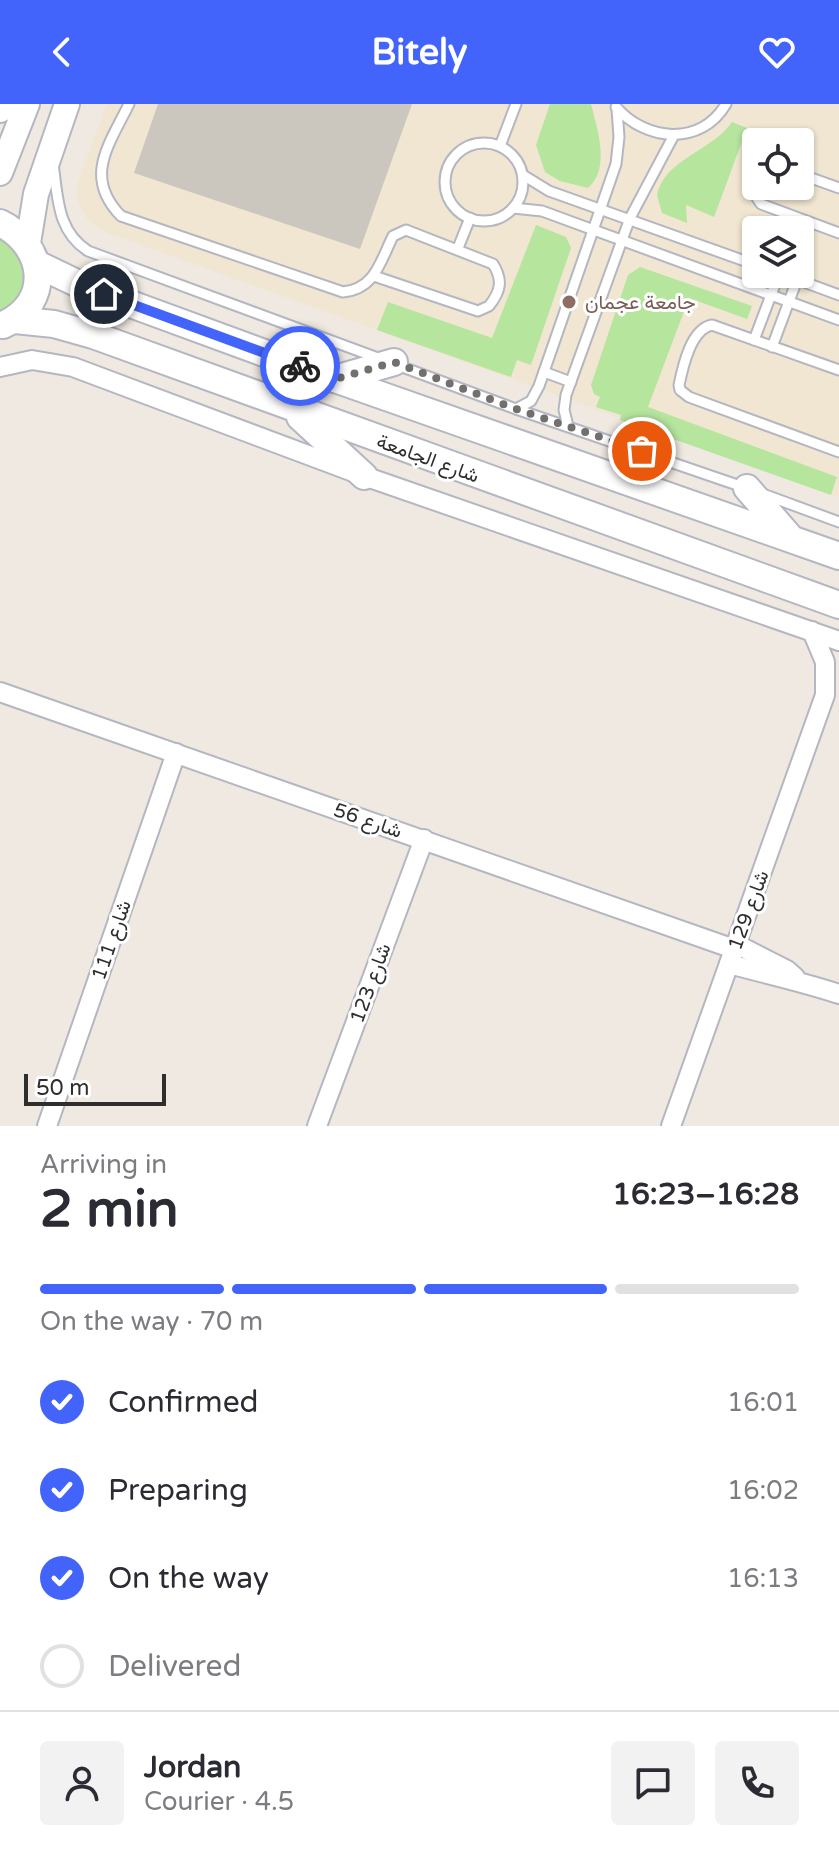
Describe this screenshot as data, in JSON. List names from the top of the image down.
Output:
{
  "streets": {
    "main road": ["شارع الجامعة"],
    "street": [
      "شارع 56",
      "شارع 129",
      "شارع 111",
      "شارع 123"
    ]
  },
  "crossings": [
    ["شارع 56", "شارع 129"],
    ["شارع 56", "شارع 111"],
    ["شارع 56", "شارع 123"]
  ],
  "places": ["جامعة عجمان"],
  "scale_bar": "50 m",
  "page": {
    "header": "Bitely",
    "scale": "50 m",
    "heading": ["2 min", "Arriving in", "16:23–16:28"],
    "panel": ["Jordan", "Courier · 4.5"],
    "bar": "On the way · 70 m",
    "list": [
      ["Confirmed", "16:01"],
      ["Preparing", "16:02"],
      ["On the way", "16:13"],
      "Delivered"
    ]
  }
}
